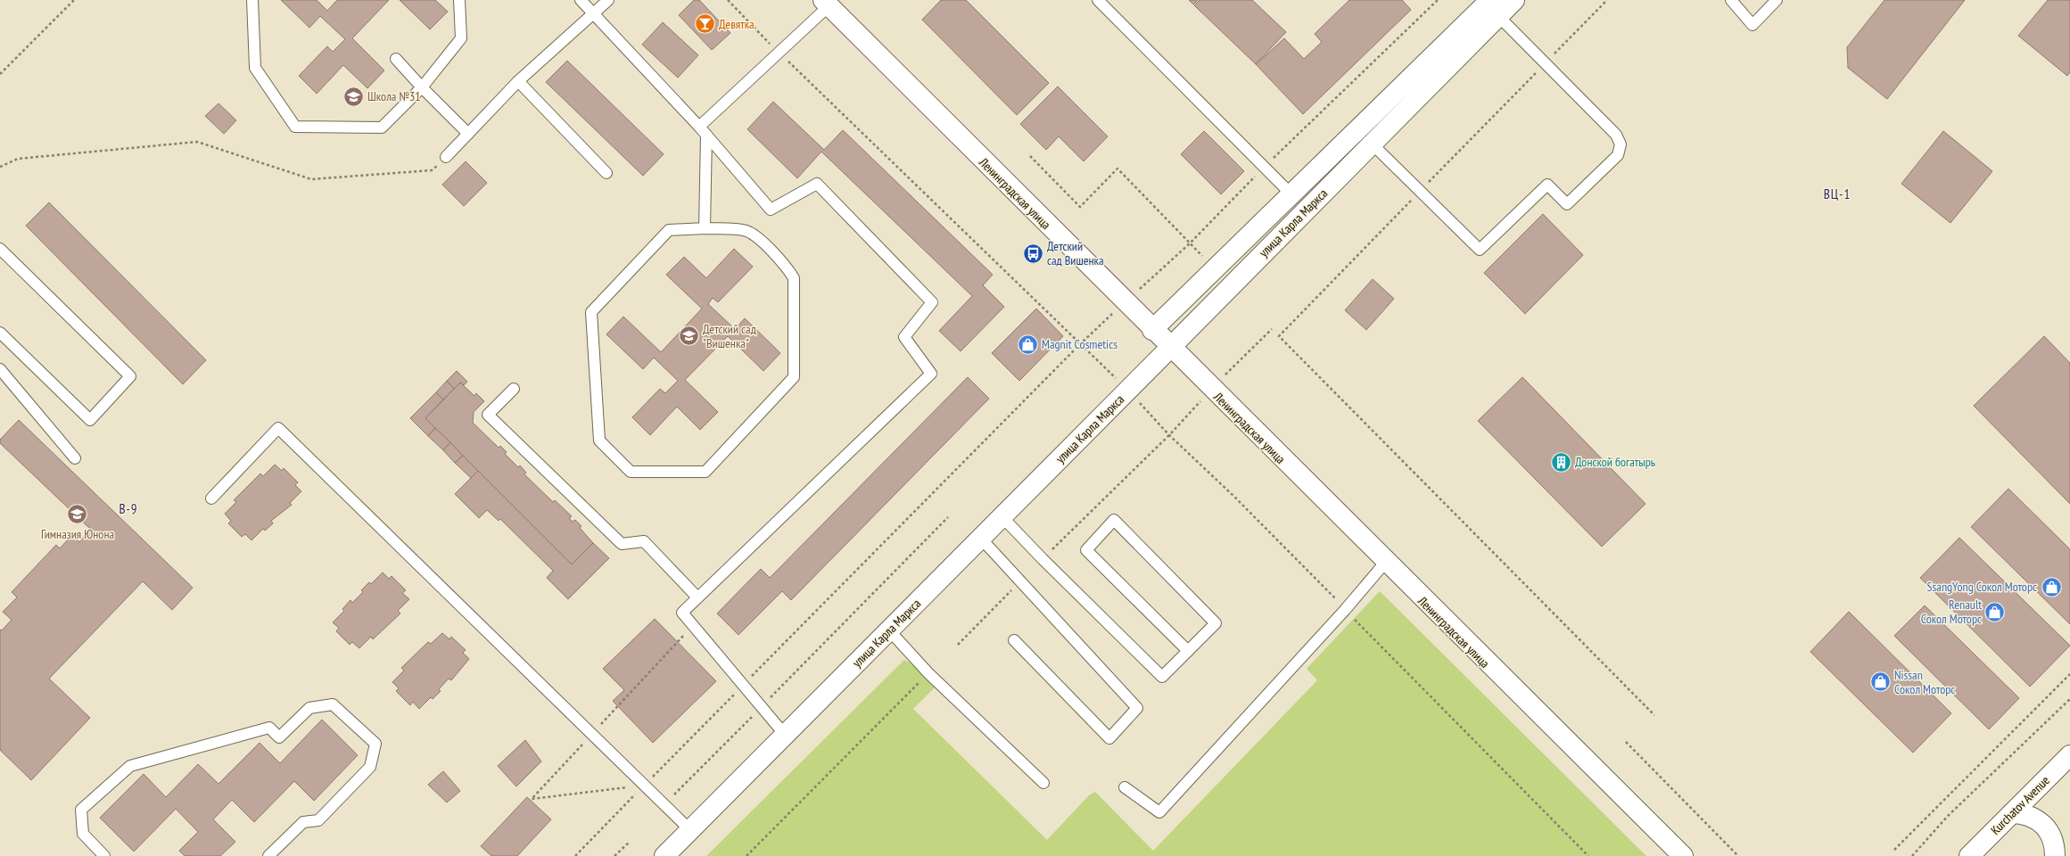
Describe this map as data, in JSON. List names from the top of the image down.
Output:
{
  "streets": {
    "street": ["Ленинградская улица", "улица Карла Маркса", "Kurchatov Avenue"]
  },
  "crossings": [
    ["Ленинградская улица", "улица Карла Маркса"]
  ],
  "districts": ["ВЦ-1", "В-9"],
  "places": {
    "bar": ["Девятка"],
    "school or university": ["Школа №31", "Детский сад \"Вишенка\"", "Гимназия Юнона"],
    "bus stop": ["Детский сад Вишенка"],
    "shop": [
      "Magnit Cosmetics",
      "SsangYong Сокол Моторс",
      "Renault Сокол Моторс",
      "Nissan Сокол Моторс"
    ],
    "building": ["Донской богатырь"]
  }
}
